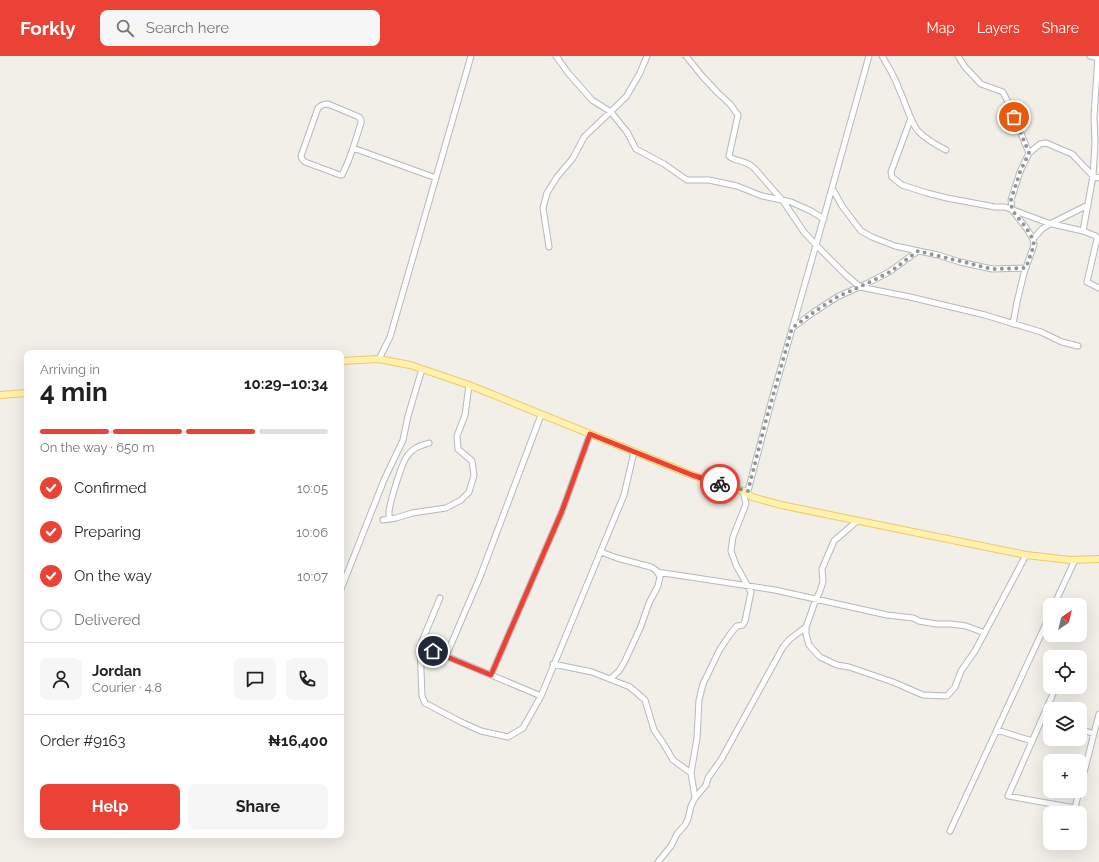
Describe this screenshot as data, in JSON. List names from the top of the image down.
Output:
{
  "north": "top right",
  "page": {
    "header": "Forkly",
    "search": "Search here",
    "nav": ["Map", "Layers", "Share"],
    "heading": ["4 min", "Arriving in", "10:29–10:34"],
    "panel": [
      "Jordan",
      "Courier · 4.8",
      "Order #9163",
      "₦16,400"
    ],
    "bar": "On the way · 650 m",
    "list": [
      ["Confirmed", "10:05"],
      ["Preparing", "10:06"],
      ["On the way", "10:07"],
      "Delivered"
    ],
    "map_buttons": ["+", "−"],
    "buttons": ["Help", "Share"]
  }
}
